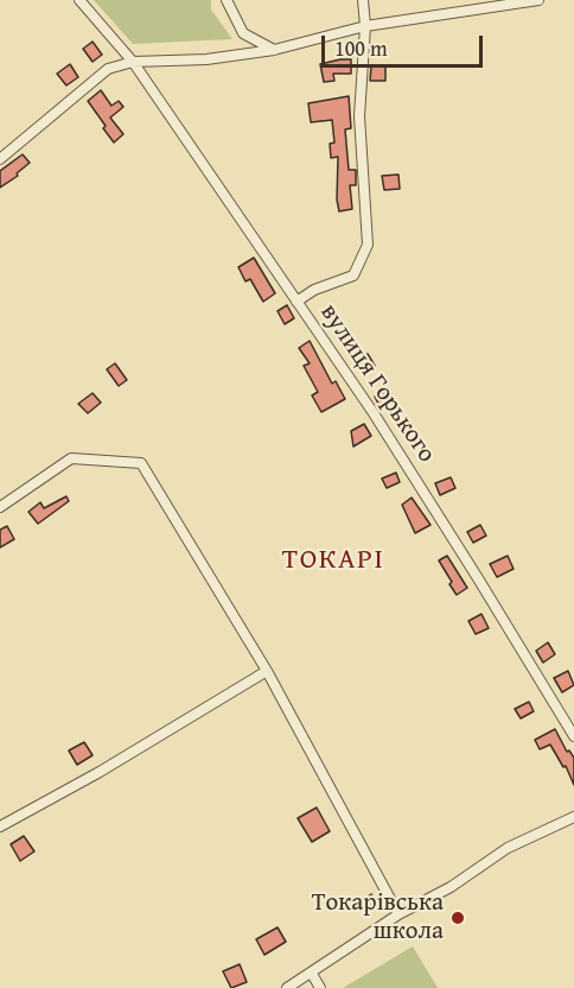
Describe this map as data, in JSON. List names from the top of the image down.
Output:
{
  "streets": {
    "street": ["вулиця Горького"]
  },
  "districts": ["ТОКАРІ"],
  "places": ["Токарівська школа"],
  "scale_bar": "100 m"
}
